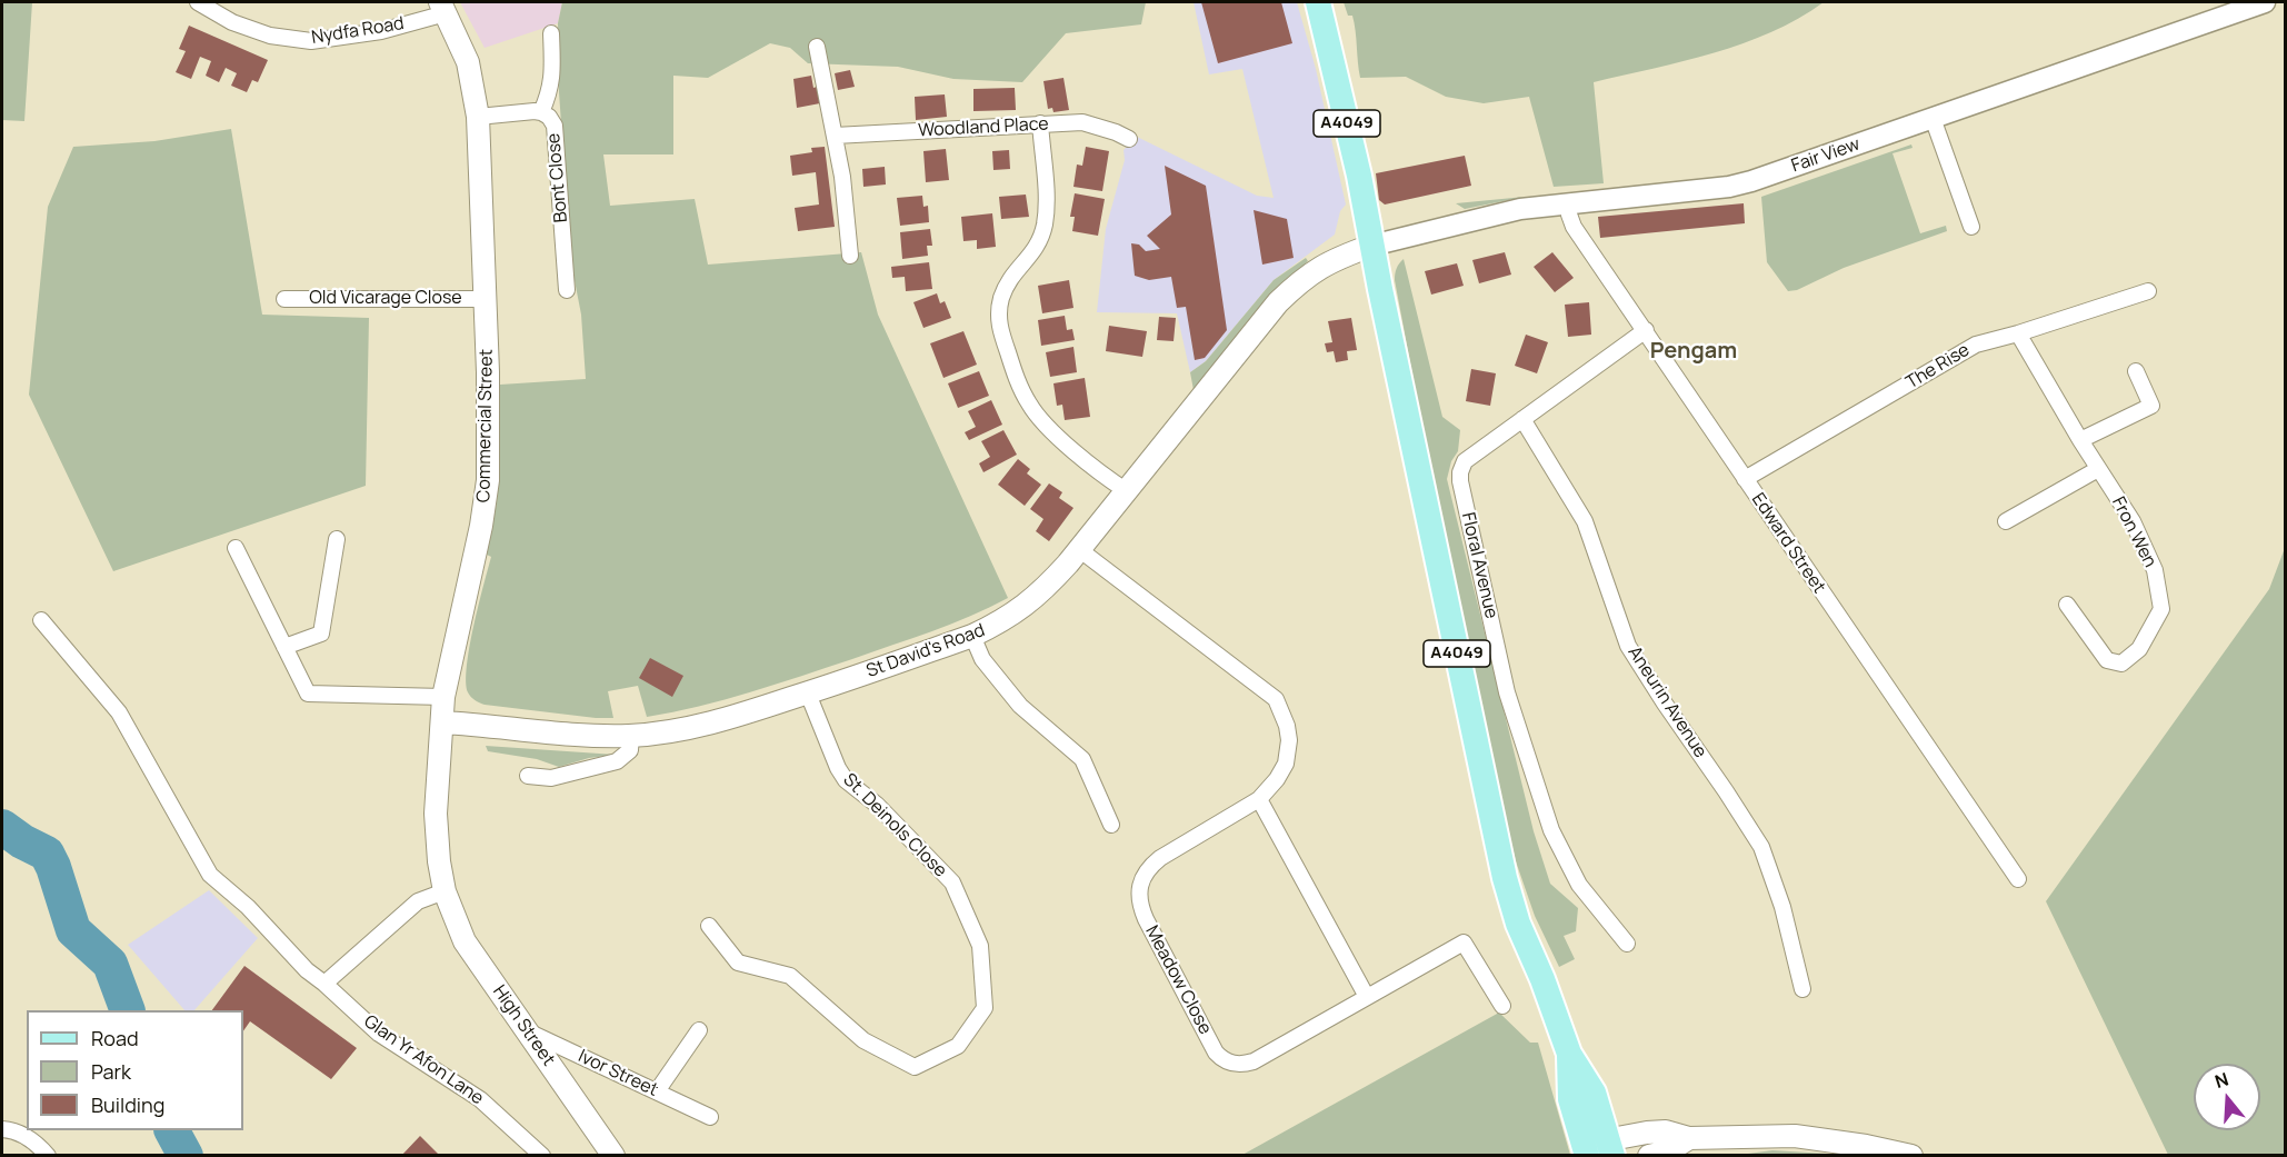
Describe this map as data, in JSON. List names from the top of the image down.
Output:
{
  "streets": {
    "main road": [
      "A4049",
      "Commercial Street",
      "St David's Road",
      "High Street"
    ],
    "street": [
      "Nydfa Road",
      "Woodland Place",
      "Fair View",
      "Bont Close",
      "Old Vicarage Close",
      "The Rise",
      "Fron Wen",
      "Edward Street",
      "Floral Avenue",
      "Aneurin Avenue",
      "St. Deinols Close",
      "Meadow Close",
      "Glan Yr Afon Lane",
      "Ivor Street"
    ]
  },
  "crossings": [
    ["Nydfa Road", "Commercial Street"],
    ["A4049", "Fair View"],
    ["A4049", "St David's Road"],
    ["Fair View", "Edward Street"],
    ["Fair View", "St David's Road"],
    ["Old Vicarage Close", "Commercial Street"],
    ["The Rise", "Fron Wen"],
    ["The Rise", "Edward Street"],
    ["Commercial Street", "St David's Road"],
    ["Commercial Street", "High Street"],
    ["Edward Street", "Floral Avenue"],
    ["Floral Avenue", "Aneurin Avenue"],
    ["St David's Road", "St. Deinols Close"],
    ["St David's Road", "Meadow Close"],
    ["High Street", "Ivor Street"]
  ],
  "districts": ["Pengam"],
  "legend": ["Road", "Park", "Building"],
  "north": "top"
}
